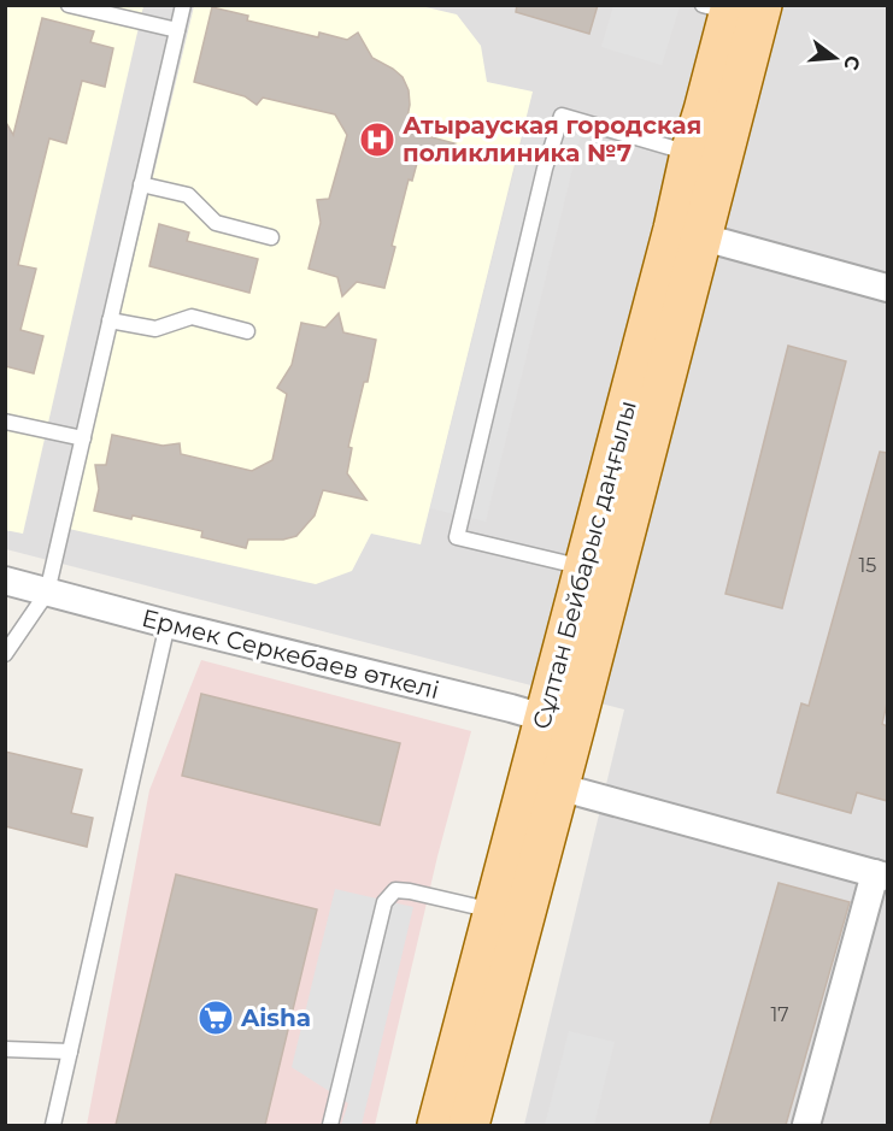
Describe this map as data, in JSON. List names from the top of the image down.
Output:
{
  "streets": {
    "main road": ["Сұлтан Бейбарыс даңғылы"],
    "street": ["Ермек Серкебаев өткелі"]
  },
  "crossings": [
    ["Сұлтан Бейбарыс даңғылы", "Ермек Серкебаев өткелі"]
  ],
  "places": {
    "hospital": ["Атырауская городская поликлиника №7"],
    "supermarket": ["Aisha"]
  },
  "house_numbers": ["15", "17"],
  "north": "right"
}
